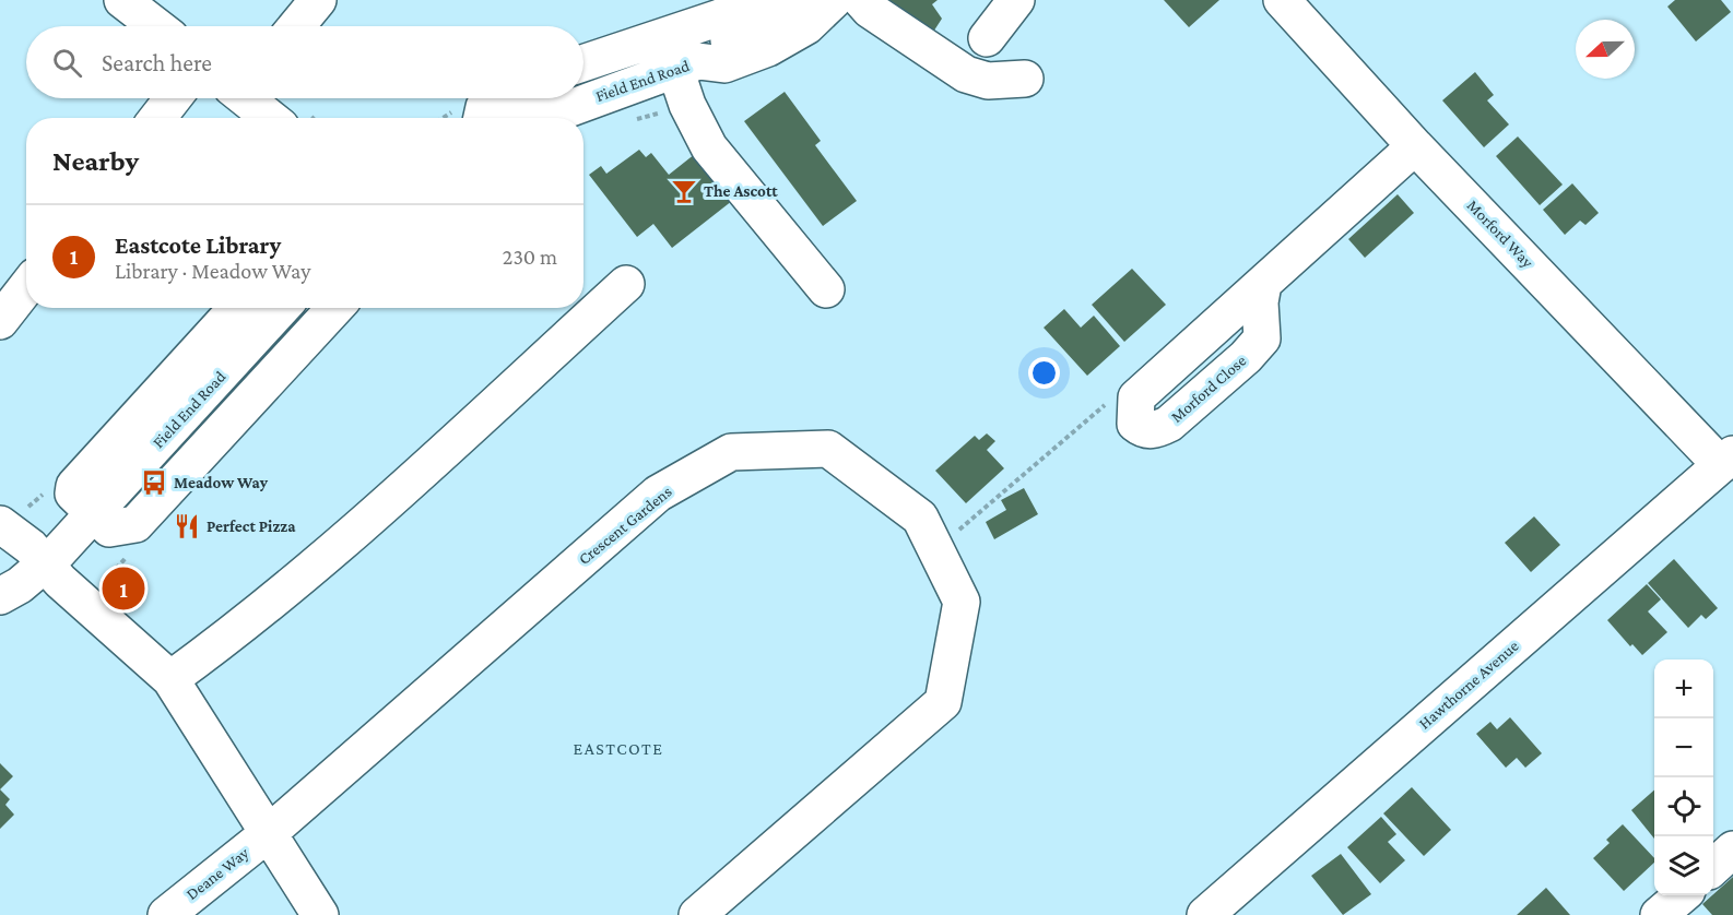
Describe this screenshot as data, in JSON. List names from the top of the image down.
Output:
{
  "streets": {
    "street": [
      "Field End Road",
      "Morford Way",
      "Crescent Gardens",
      "Hawthorne Avenue",
      "Deane Way"
    ]
  },
  "crossings": [
    ["Morford Way", "Hawthorne Avenue"],
    ["Crescent Gardens", "Deane Way"]
  ],
  "districts": ["EASTCOTE"],
  "places": {
    "bar": ["The Ascott"],
    "bus stop": ["Meadow Way"],
    "restaurant": ["Perfect Pizza"]
  },
  "north": "left",
  "page": {
    "search": "Search here",
    "heading": "Nearby",
    "list": [
      {
        "mark": "1",
        "name": "Eastcote Library",
        "note": "Library · Meadow Way",
        "value": "230 m"
      }
    ],
    "pins": "1",
    "map_buttons": ["+", "−"]
  }
}
